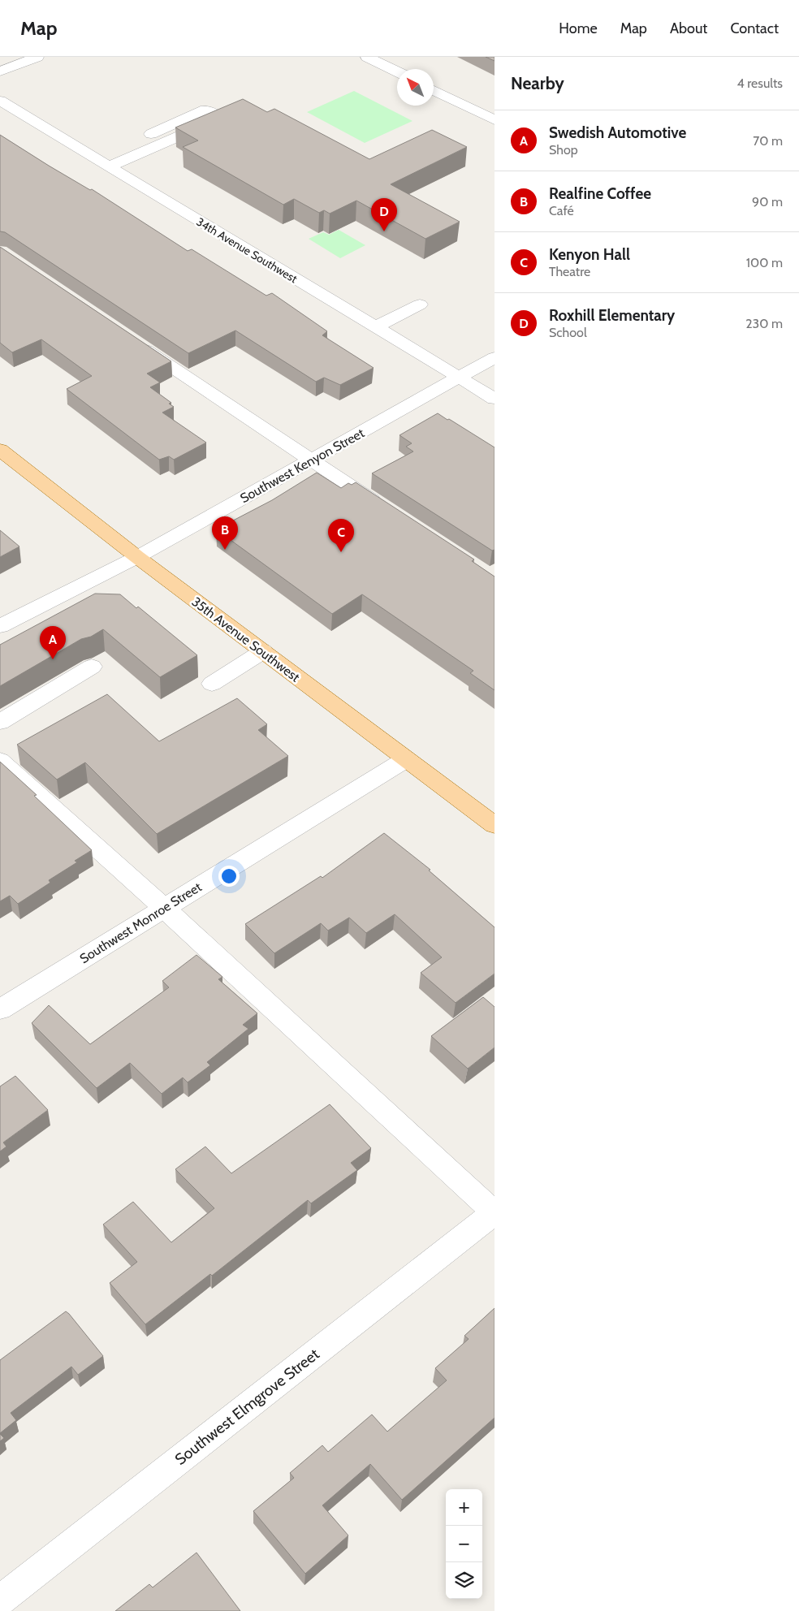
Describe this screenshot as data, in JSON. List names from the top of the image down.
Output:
{
  "streets": {
    "main road": ["35th Avenue Southwest"],
    "street": [
      "34th Avenue Southwest",
      "Southwest Kenyon Street",
      "Southwest Monroe Street",
      "Southwest Elmgrove Street"
    ]
  },
  "crossings": [
    ["34th Avenue Southwest", "Southwest Kenyon Street"],
    ["Southwest Kenyon Street", "35th Avenue Southwest"],
    ["35th Avenue Southwest", "Southwest Monroe Street"]
  ],
  "north": "top left",
  "page": {
    "header": "Map",
    "nav": [
      "Home",
      "Map",
      "About",
      "Contact"
    ],
    "heading": ["Nearby", "4 results"],
    "list": [
      {
        "mark": "A",
        "name": "Swedish Automotive",
        "note": "Shop",
        "value": "70 m"
      },
      {
        "mark": "B",
        "name": "Realfine Coffee",
        "note": "Café",
        "value": "90 m"
      },
      {
        "mark": "C",
        "name": "Kenyon Hall",
        "note": "Theatre",
        "value": "100 m"
      },
      {
        "mark": "D",
        "name": "Roxhill Elementary",
        "note": "School",
        "value": "230 m"
      }
    ],
    "pins": [
      "D",
      "B",
      "C",
      "A"
    ],
    "map_buttons": ["+", "−"]
  }
}
